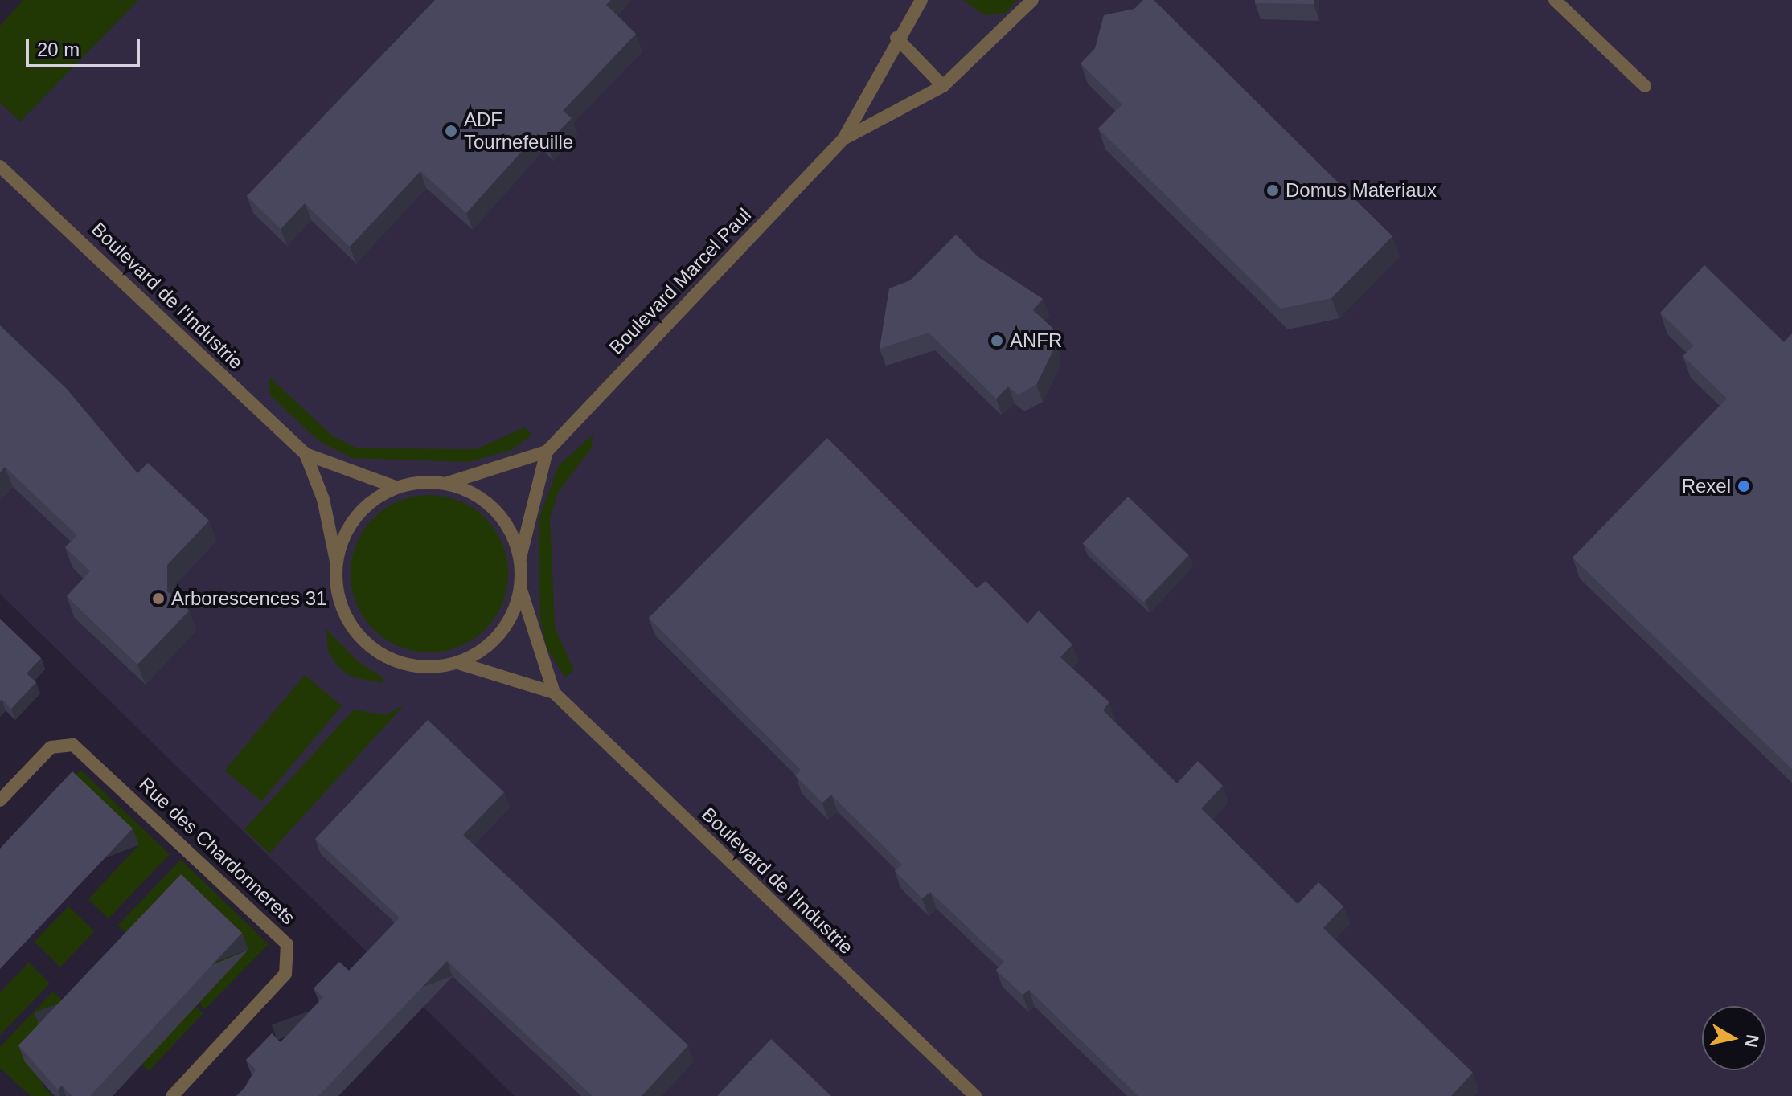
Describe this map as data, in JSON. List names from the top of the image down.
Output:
{
  "streets": {
    "street": ["Boulevard Marcel Paul", "Boulevard de l'Industrie", "Rue des Chardonnerets"]
  },
  "crossings": [
    ["Boulevard Marcel Paul", "Boulevard de l'Industrie"]
  ],
  "places": [
    "ADF Tournefeuille",
    "Domus Materiaux",
    "ANFR",
    "Rexel",
    "Arborescences 31"
  ],
  "scale_bar": "20 m",
  "north": "right"
}
